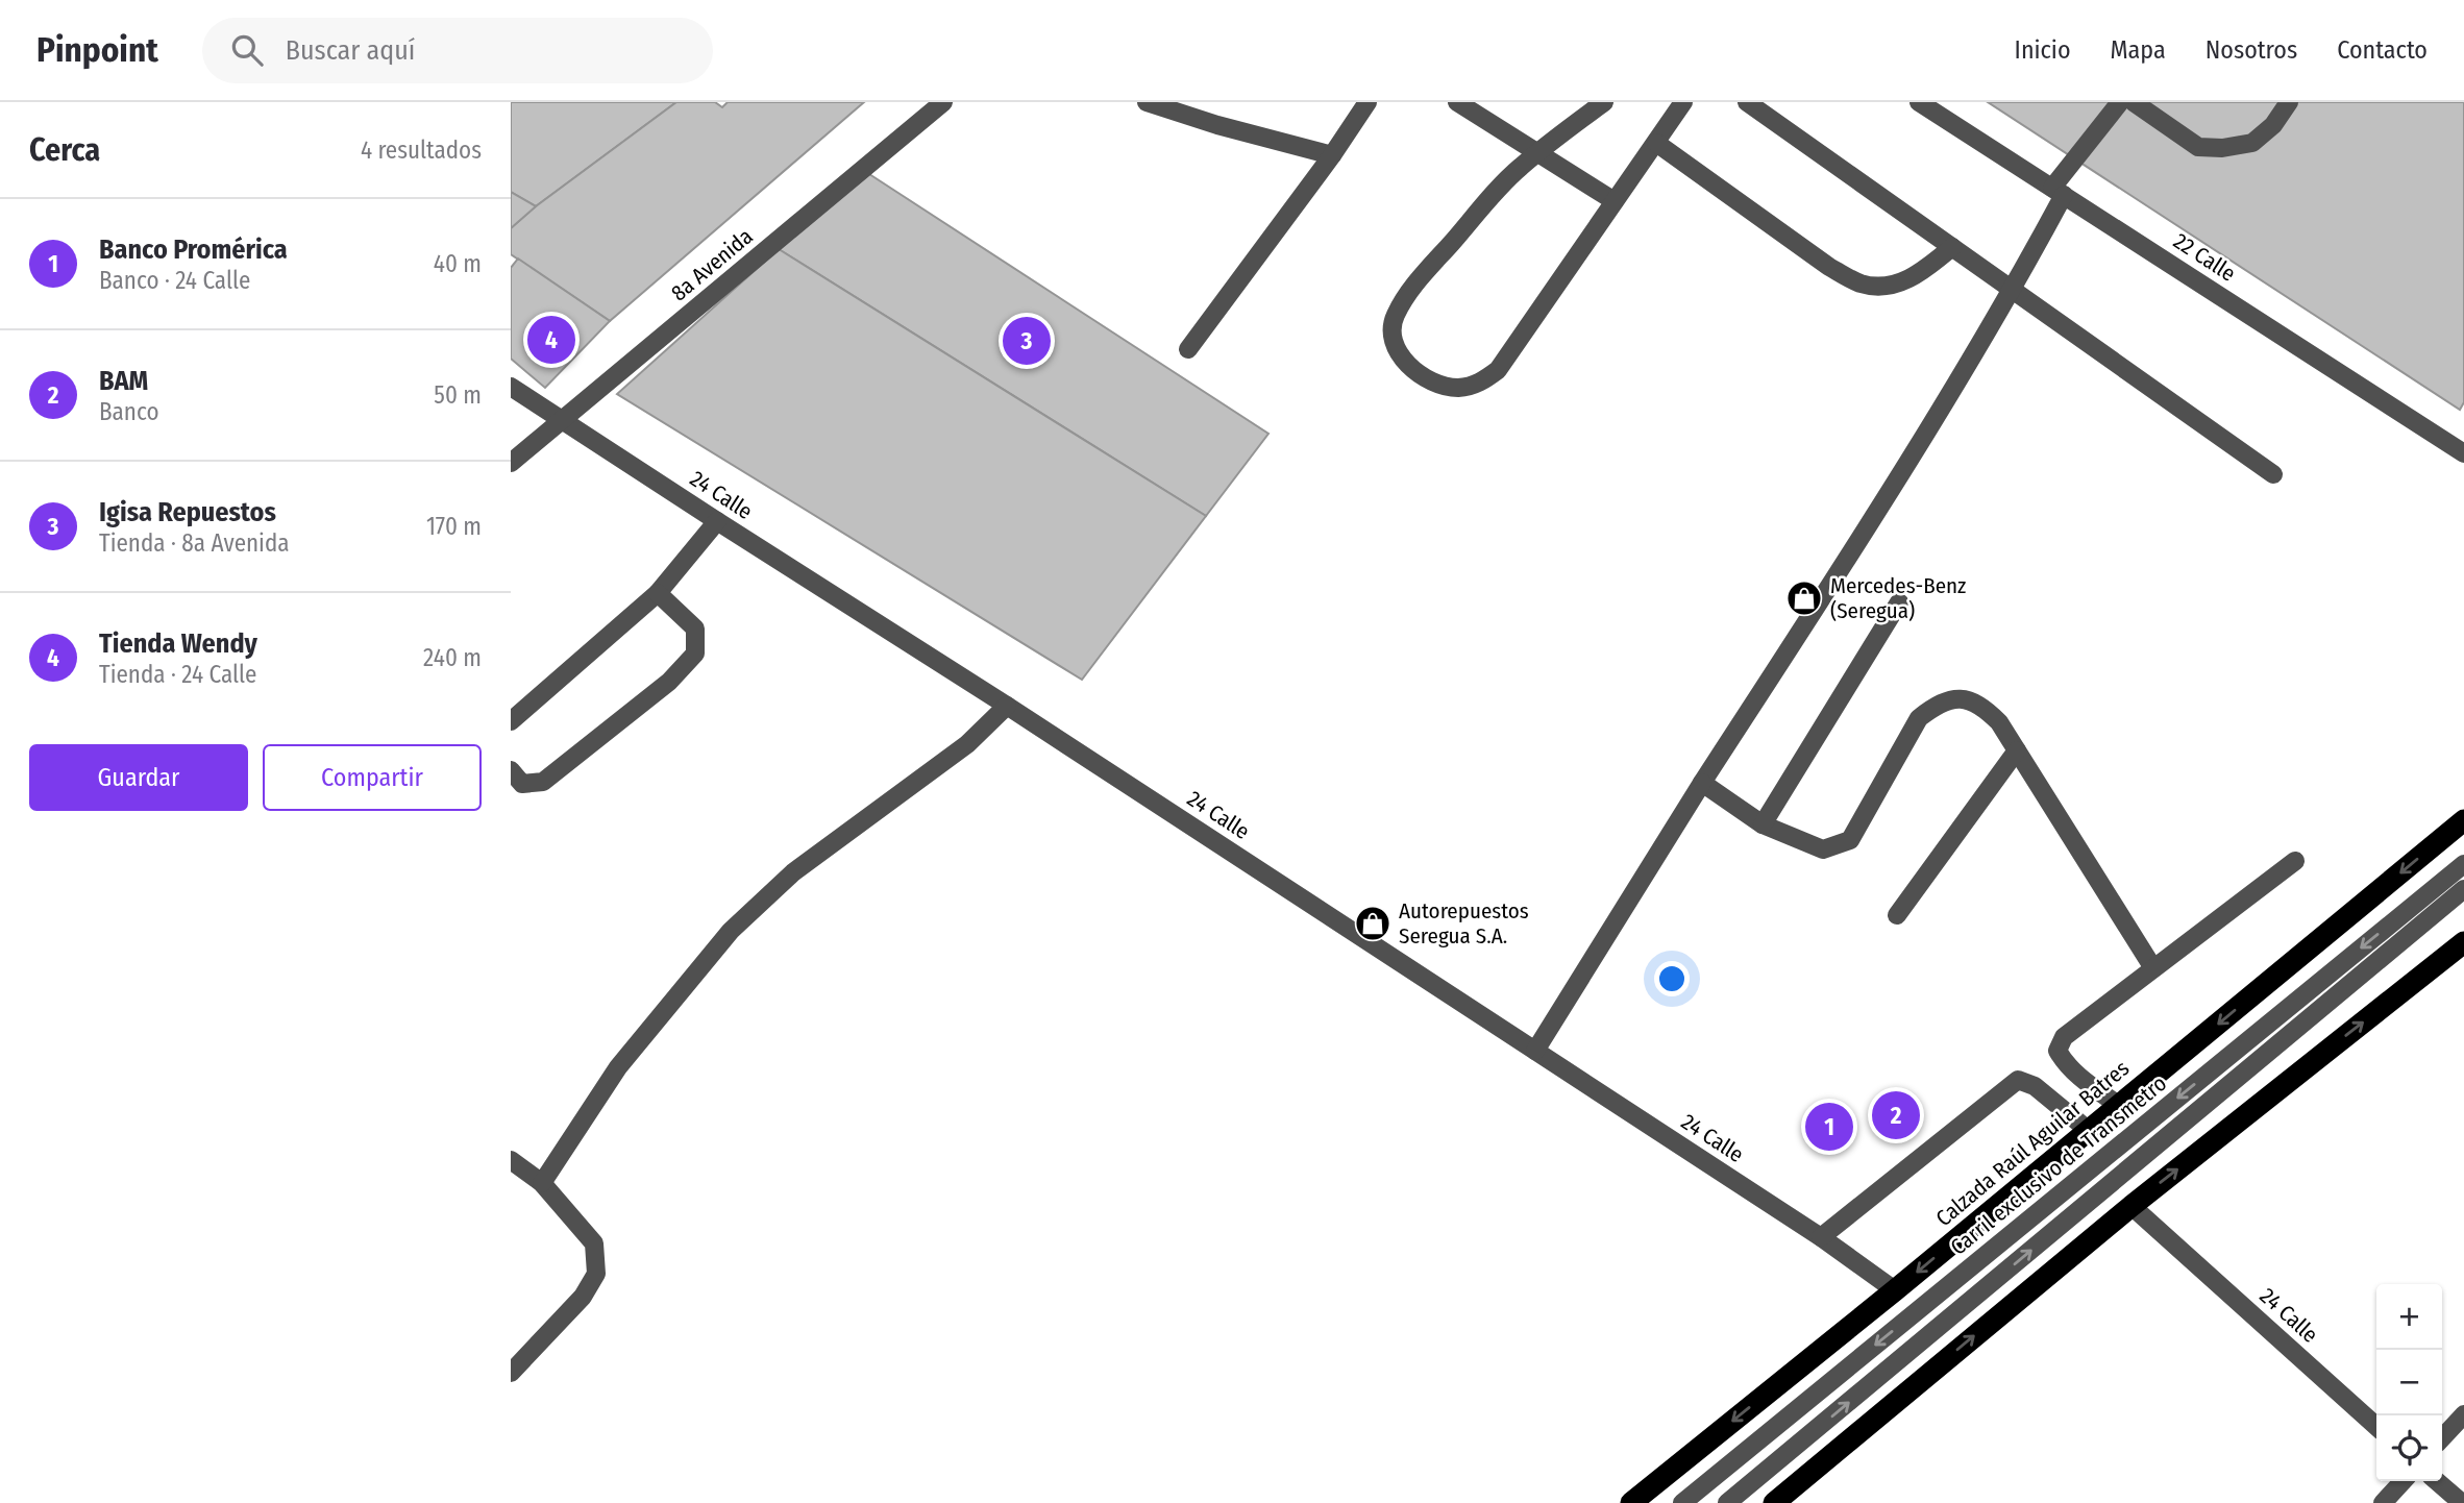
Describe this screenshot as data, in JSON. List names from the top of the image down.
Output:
{
  "streets": {
    "highway": ["Calzada Raúl Aguilar Batres"],
    "street": [
      "22 Calle",
      "8a Avenida",
      "24 Calle",
      "Carril exclusivo de Transmetro"
    ]
  },
  "crossings": [
    ["8a Avenida", "24 Calle"],
    ["24 Calle", "Calzada Raúl Aguilar Batres"]
  ],
  "places": {
    "shop": ["Mercedes-Benz (Seregua)", "Autorepuestos Seregua S.A."]
  },
  "page": {
    "header": "Pinpoint",
    "search": "Buscar aquí",
    "nav": [
      "Inicio",
      "Mapa",
      "Nosotros",
      "Contacto"
    ],
    "heading": ["Cerca", "4 resultados"],
    "list": [
      {
        "mark": "1",
        "name": "Banco Promérica",
        "note": "Banco · 24 Calle",
        "value": "40 m"
      },
      {
        "mark": "2",
        "name": "BAM",
        "note": "Banco",
        "value": "50 m"
      },
      {
        "mark": "3",
        "name": "Igisa Repuestos",
        "note": "Tienda · 8a Avenida",
        "value": "170 m"
      },
      {
        "mark": "4",
        "name": "Tienda Wendy",
        "note": "Tienda · 24 Calle",
        "value": "240 m"
      }
    ],
    "pins": [
      "4",
      "3",
      "2",
      "1"
    ],
    "buttons": ["Guardar", "Compartir"],
    "map_buttons": ["+", "−"]
  }
}
